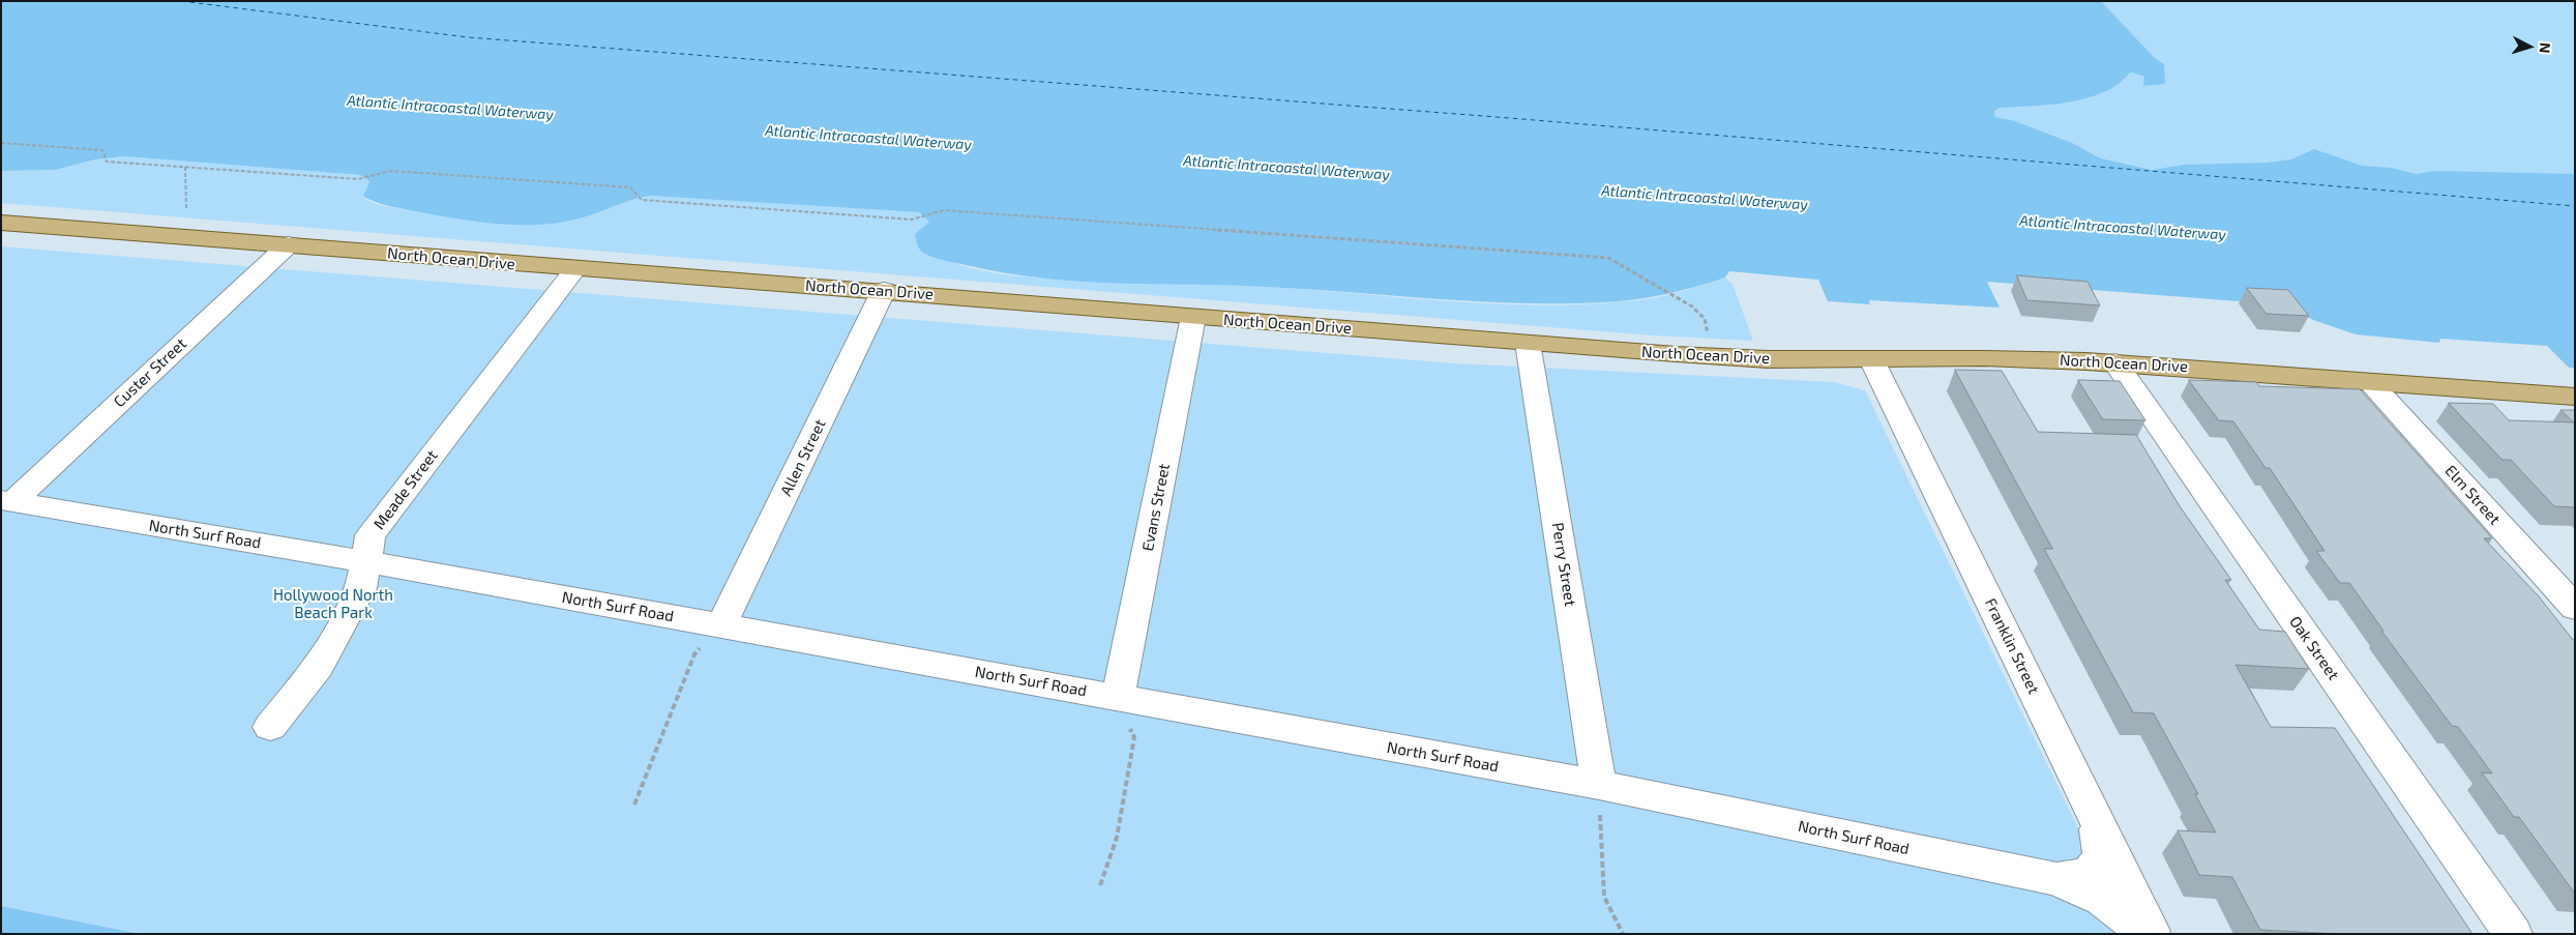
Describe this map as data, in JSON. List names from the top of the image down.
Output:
{
  "streets": {
    "main road": ["North Ocean Drive"],
    "street": [
      "Custer Street",
      "Allen Street",
      "Meade Street",
      "Elm Street",
      "Evans Street",
      "North Surf Road",
      "Perry Street",
      "Franklin Street",
      "Oak Street"
    ]
  },
  "crossings": [
    ["North Ocean Drive", "Custer Street"],
    ["North Ocean Drive", "Allen Street"],
    ["North Ocean Drive", "Meade Street"],
    ["North Ocean Drive", "Elm Street"],
    ["North Ocean Drive", "Evans Street"],
    ["North Ocean Drive", "Perry Street"],
    ["North Ocean Drive", "Franklin Street"],
    ["North Ocean Drive", "Oak Street"],
    ["Custer Street", "North Surf Road"],
    ["Allen Street", "North Surf Road"],
    ["Meade Street", "North Surf Road"],
    ["Evans Street", "North Surf Road"],
    ["North Surf Road", "Perry Street"],
    ["North Surf Road", "Franklin Street"]
  ],
  "water": ["Atlantic Intracoastal Waterway"],
  "parks": ["Hollywood North Beach Park"],
  "north": "right"
}
